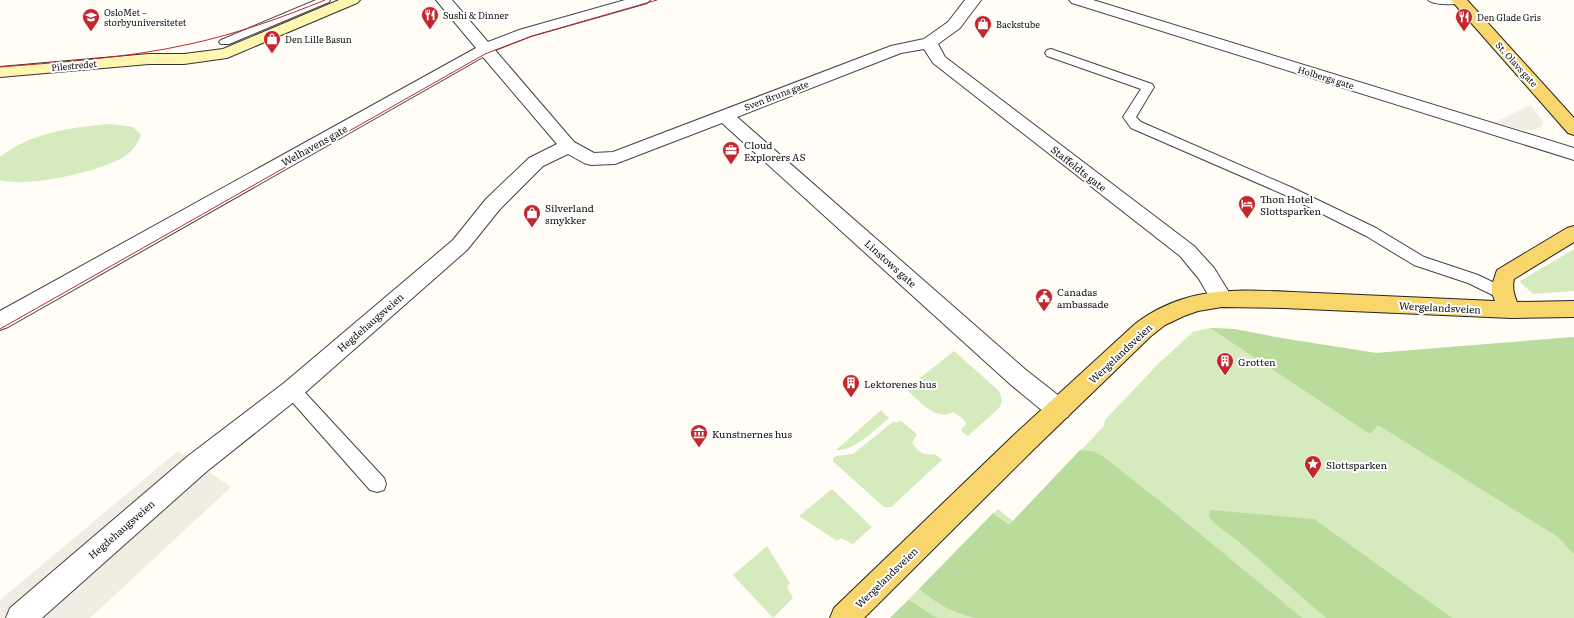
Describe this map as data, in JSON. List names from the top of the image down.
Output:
{
  "streets": {
    "main road": ["St. Olavs gate", "Pilestredet", "Wergelandsveien"],
    "street": [
      "Holbergs gate",
      "Sven Bruns gate",
      "Welhavens gate",
      "Staffeldts gate",
      "Linstows gate",
      "Hegdehaugsveien"
    ]
  },
  "crossings": [
    ["Sven Bruns gate", "Staffeldts gate"],
    ["Sven Bruns gate", "Linstows gate"],
    ["Sven Bruns gate", "Hegdehaugsveien"],
    ["Staffeldts gate", "Wergelandsveien"],
    ["Linstows gate", "Wergelandsveien"]
  ],
  "places": {
    "restaurant": ["Sushi & Dinner", "Den Glade Gris"],
    "school or university": ["OsloMet – storbyuniversitetet"],
    "shop": ["Backstube", "Den Lille Basun", "Silverland smykker"],
    "office": ["Cloud Explorers AS"],
    "hotel": ["Thon Hotel Slottsparken"],
    "public building": ["Canadas ambassade"],
    "building": ["Grotten", "Lektorenes hus"],
    "museum": ["Kunstnernes hus"],
    "place": ["Slottsparken"]
  }
}
